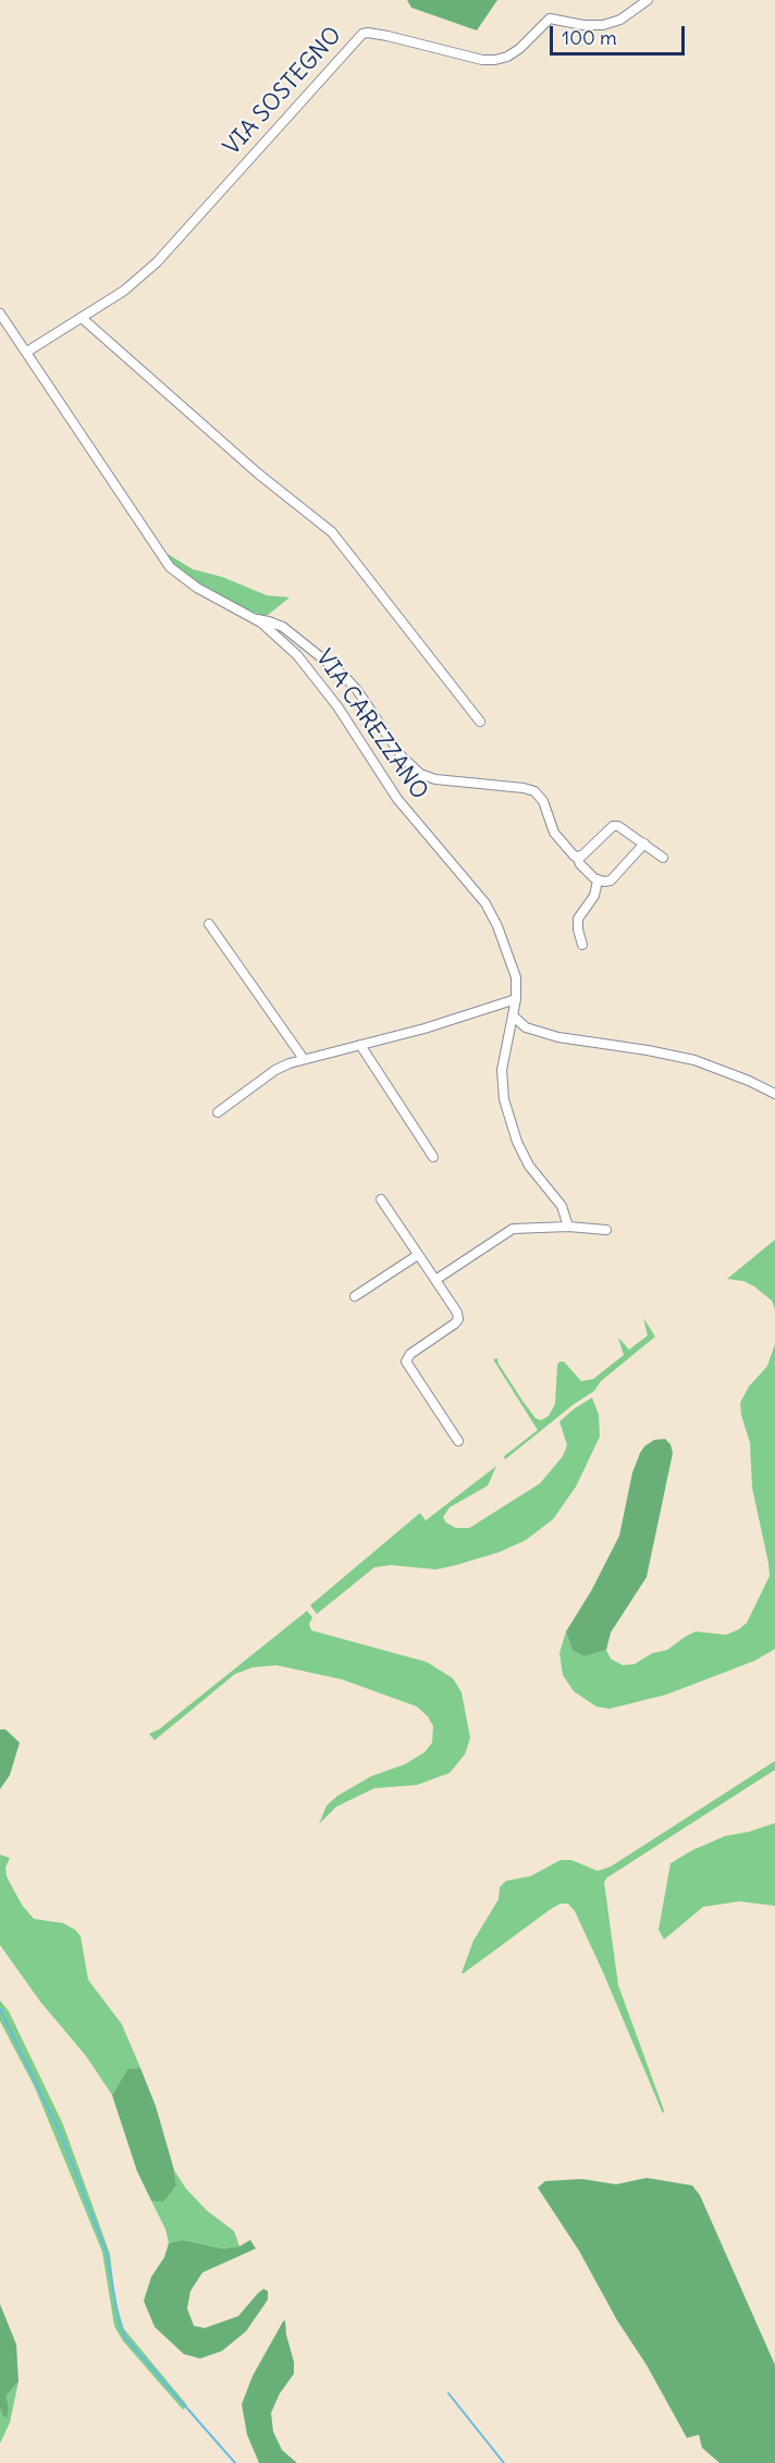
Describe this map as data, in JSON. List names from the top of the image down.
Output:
{
  "streets": {
    "street": ["VIA SOSTEGNO", "VIA CAREZZANO"]
  },
  "crossings": [
    ["VIA SOSTEGNO", "VIA CAREZZANO"]
  ],
  "scale_bar": "100 m"
}
